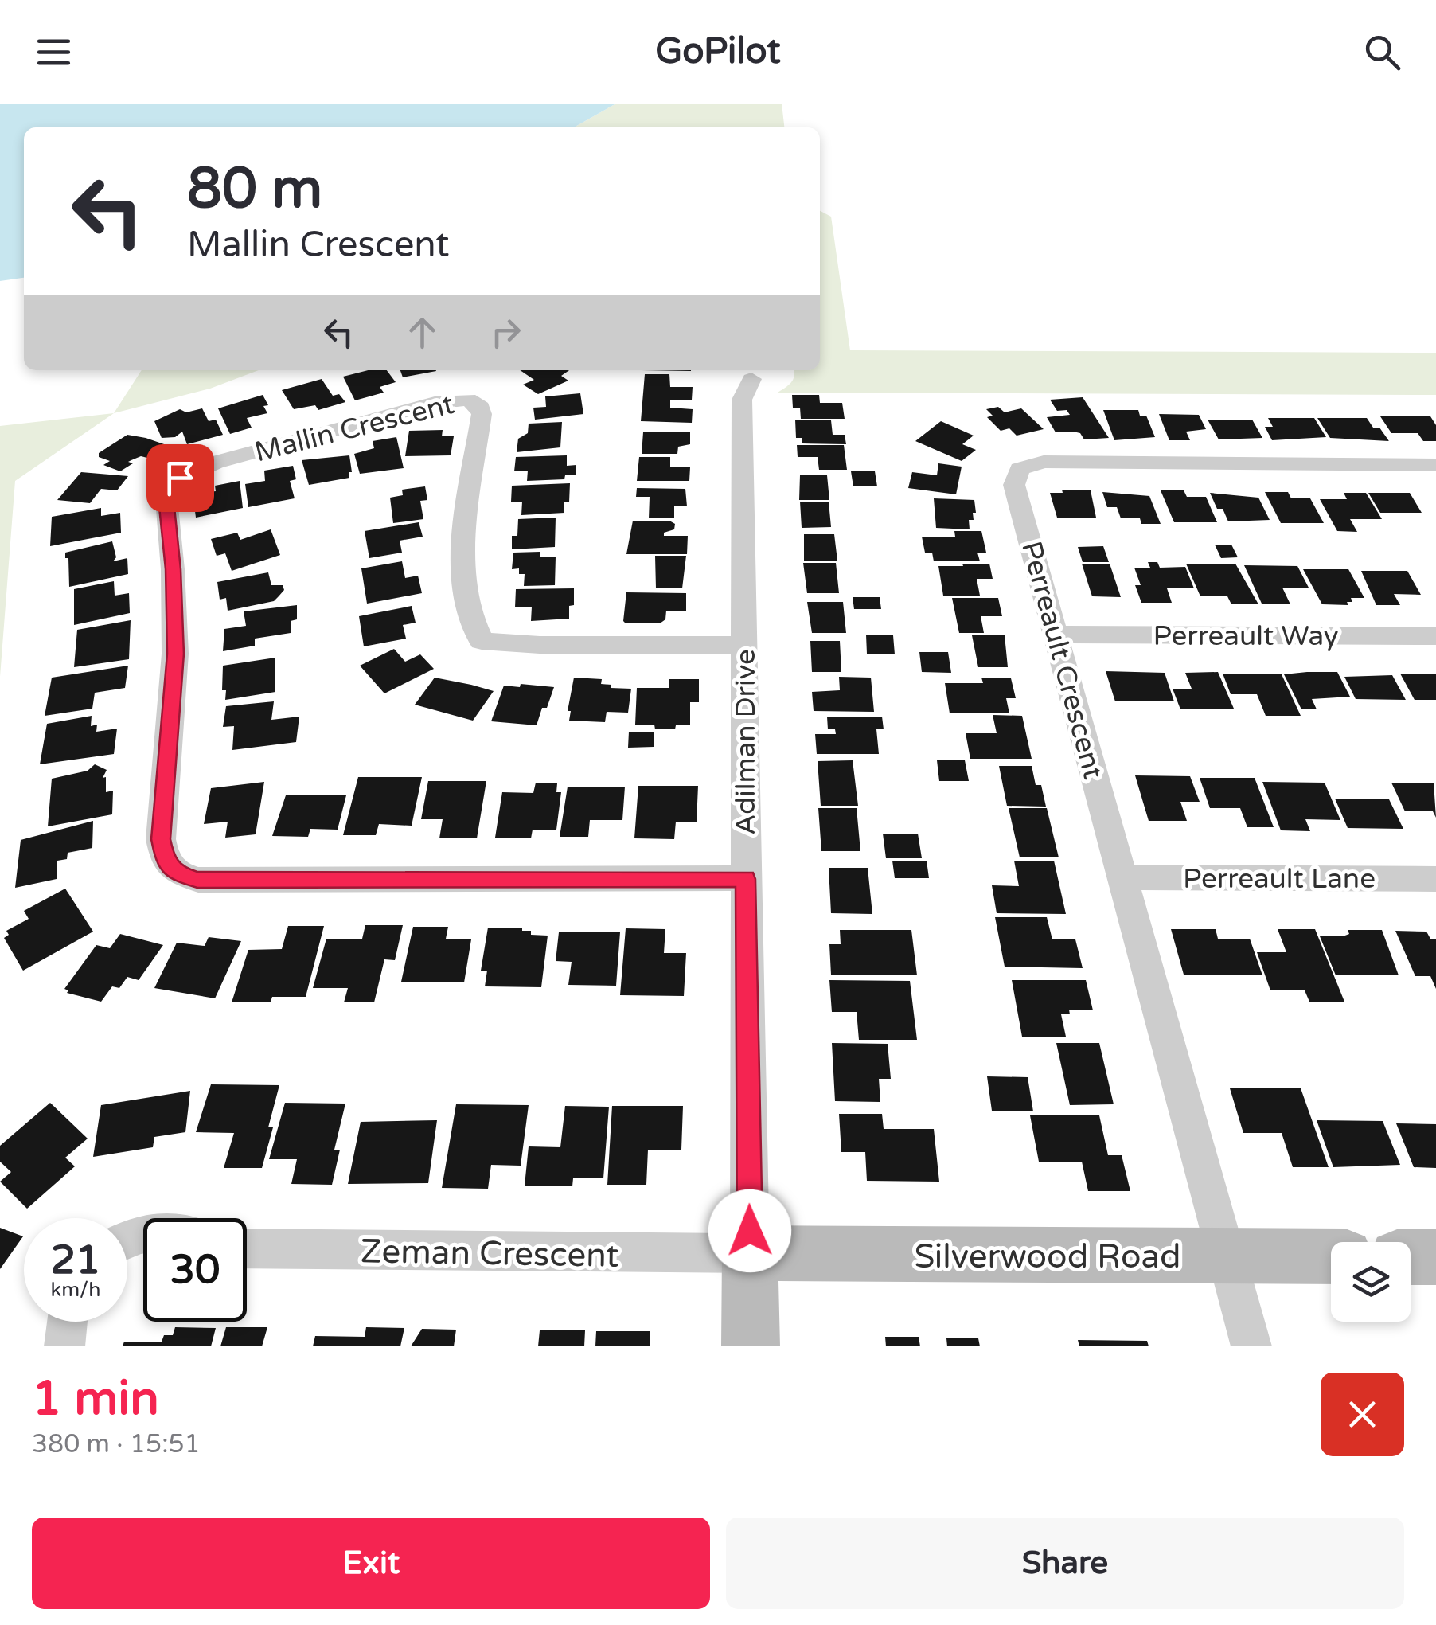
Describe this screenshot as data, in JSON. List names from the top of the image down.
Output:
{
  "streets": {
    "street": [
      "Mallin Crescent",
      "Perreault Way",
      "Perreault Crescent",
      "Adilman Drive",
      "Perreault Lane",
      "Zeman Crescent",
      "Silverwood Road"
    ]
  },
  "crossings": [
    ["Mallin Crescent", "Adilman Drive"],
    ["Perreault Way", "Perreault Crescent"],
    ["Perreault Crescent", "Perreault Lane"],
    ["Perreault Crescent", "Silverwood Road"],
    ["Adilman Drive", "Zeman Crescent"],
    ["Adilman Drive", "Silverwood Road"],
    ["Zeman Crescent", "Silverwood Road"]
  ],
  "page": {
    "header": "GoPilot",
    "turn": ["80 m", "Mallin Crescent"],
    "speed": "21 km/h",
    "limit": "30",
    "heading": ["1 min", "380 m · 15:51"],
    "buttons": ["Exit", "Share"]
  }
}
